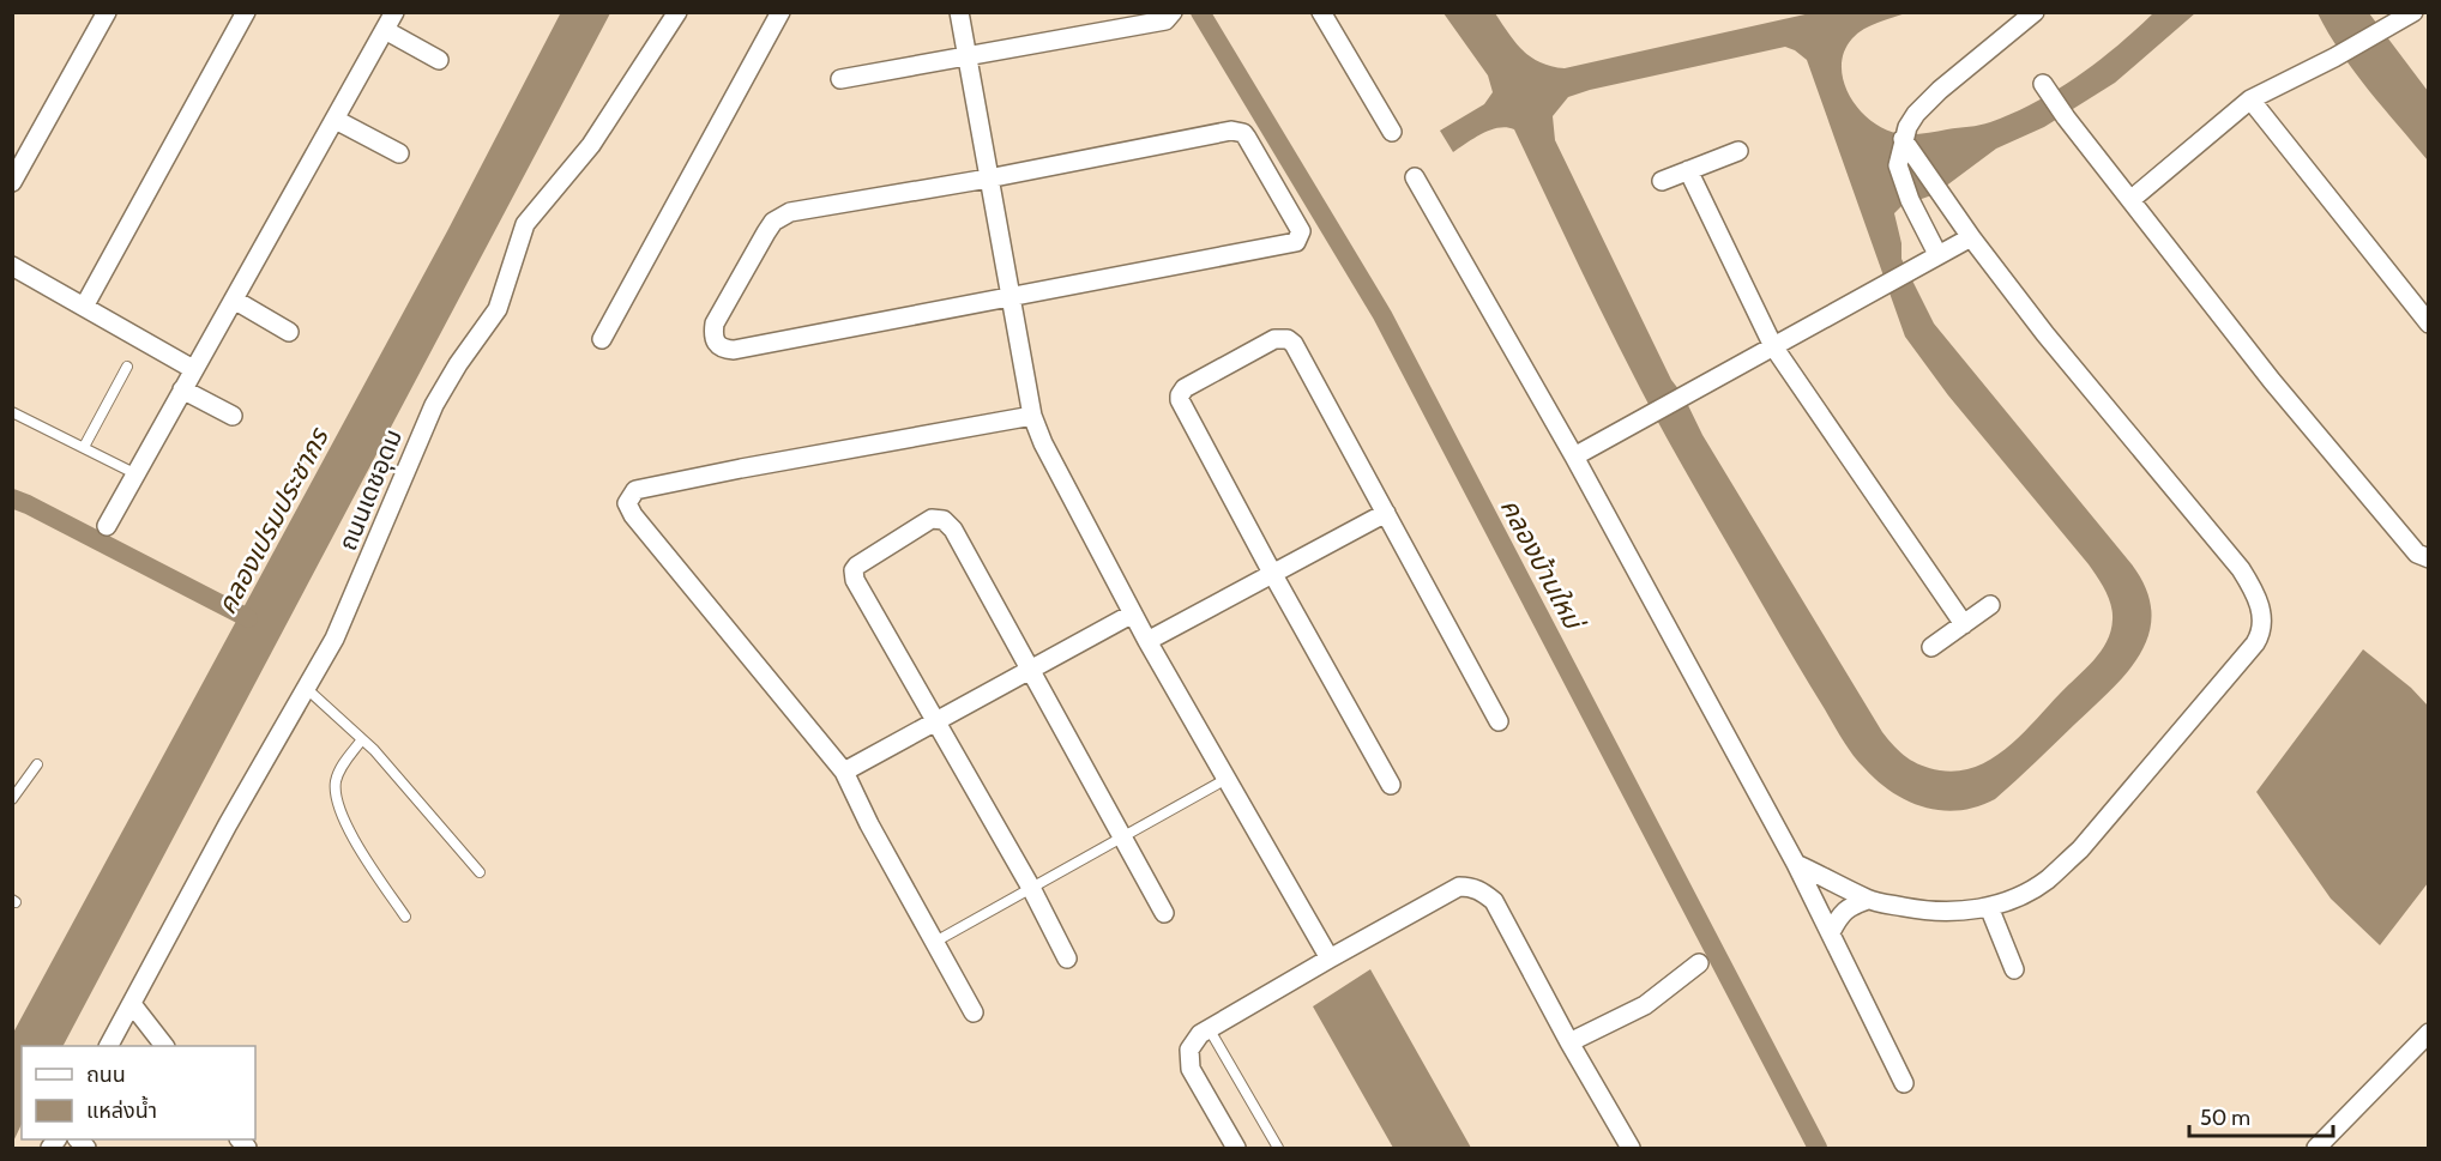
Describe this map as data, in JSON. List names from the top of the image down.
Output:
{
  "streets": {
    "street": ["ถนนเดชอุดม"]
  },
  "water": ["คลองเปรมประชากร", "คลองบ้านใหม่"],
  "legend": ["ถนน", "แหล่งน้ำ"],
  "scale_bar": "50 m"
}
